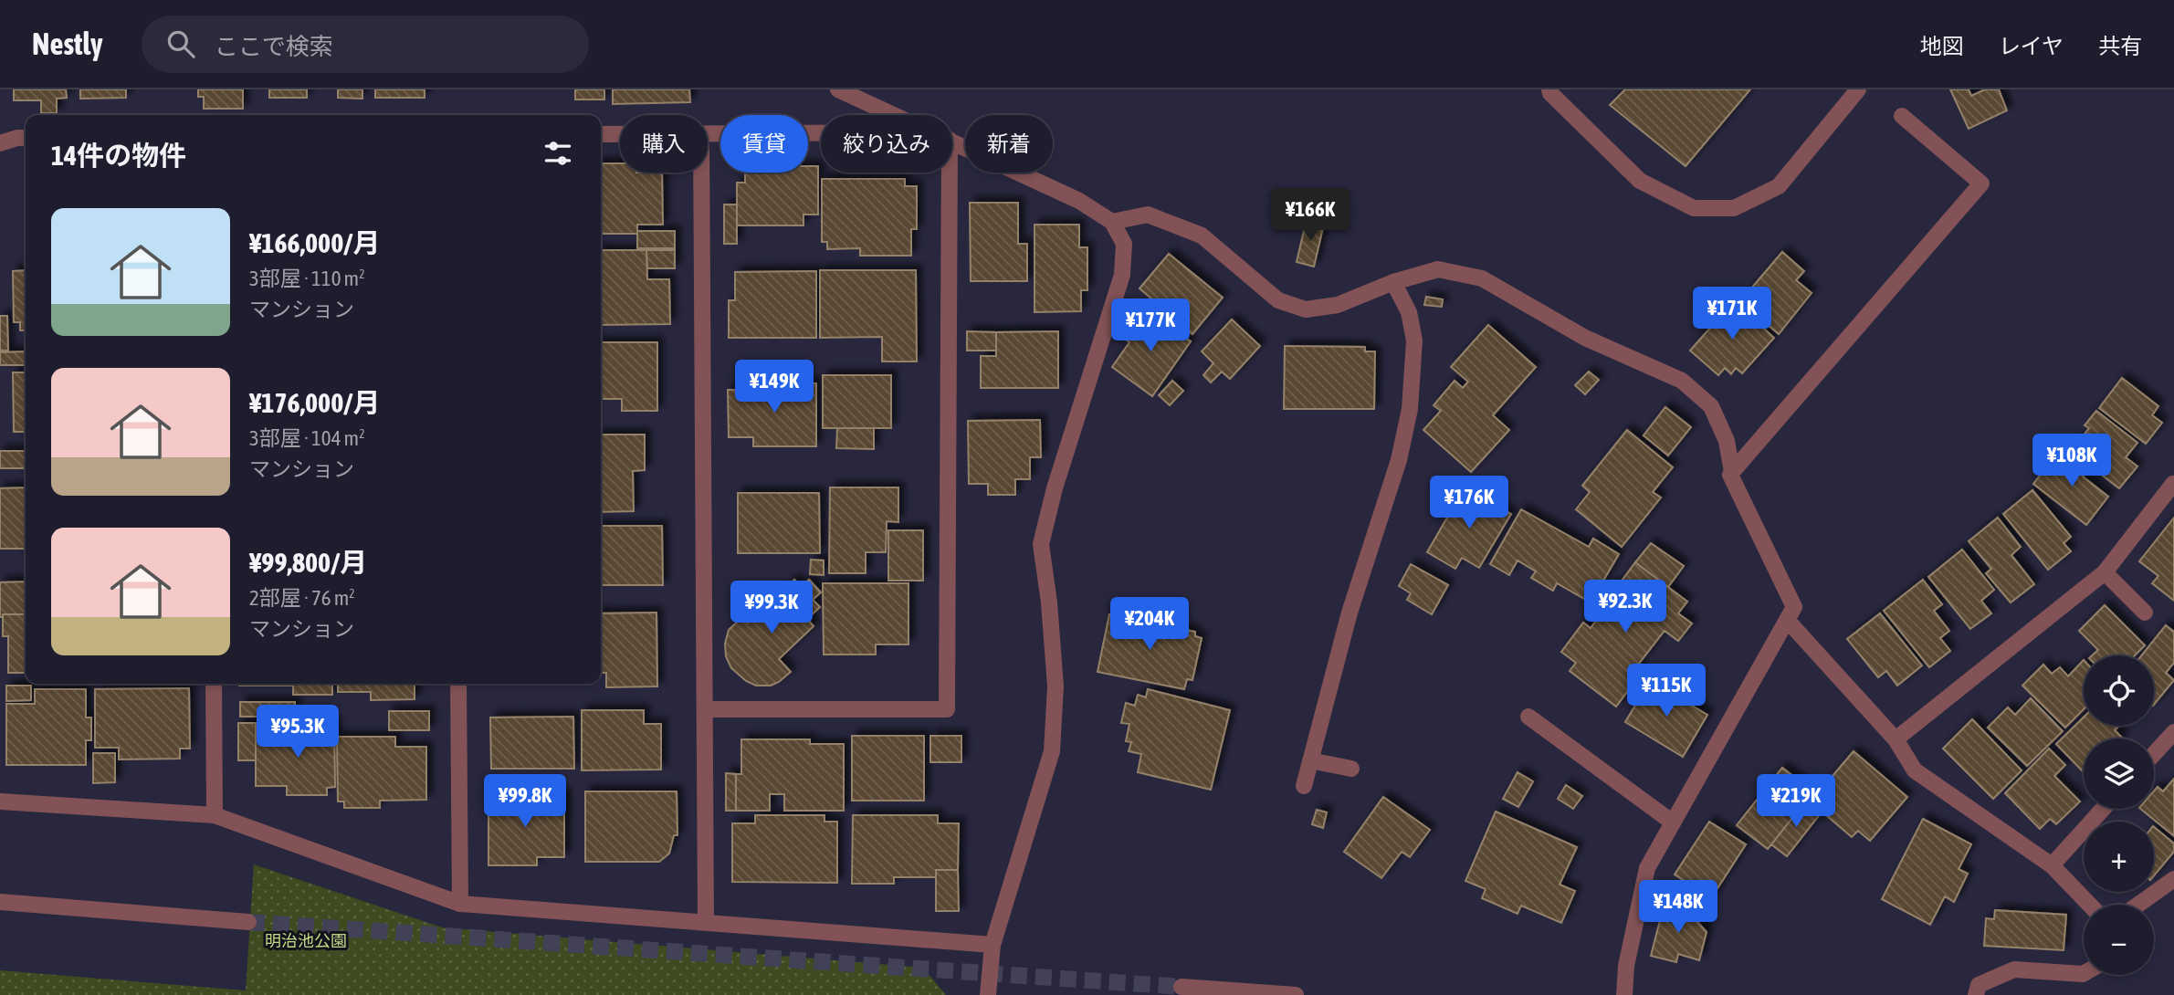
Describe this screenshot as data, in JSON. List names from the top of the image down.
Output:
{
  "parks": ["明治池公園"],
  "page": {
    "header": "Nestly",
    "search": "ここで検索",
    "nav": ["地図", "レイヤ", "共有"],
    "chip": [
      "購入",
      "賃貸",
      "絞り込み",
      "新着"
    ],
    "heading": "14件の物件",
    "price": [
      "¥166K",
      "¥171K",
      "¥177K",
      "¥149K",
      "¥108K",
      "¥176K",
      "¥92.3K",
      "¥99.3K",
      "¥204K",
      "¥115K",
      "¥95.3K",
      "¥99.8K",
      "¥219K",
      "¥148K"
    ],
    "list": [
      {
        "name": "¥166,000/月",
        "note": "3部屋 · 110 m² · マンション"
      },
      {
        "name": "¥176,000/月",
        "note": "3部屋 · 104 m² · マンション"
      },
      {
        "name": "¥99,800/月",
        "note": "2部屋 · 76 m² · マンション"
      }
    ],
    "map_buttons": ["+", "−"]
  }
}
